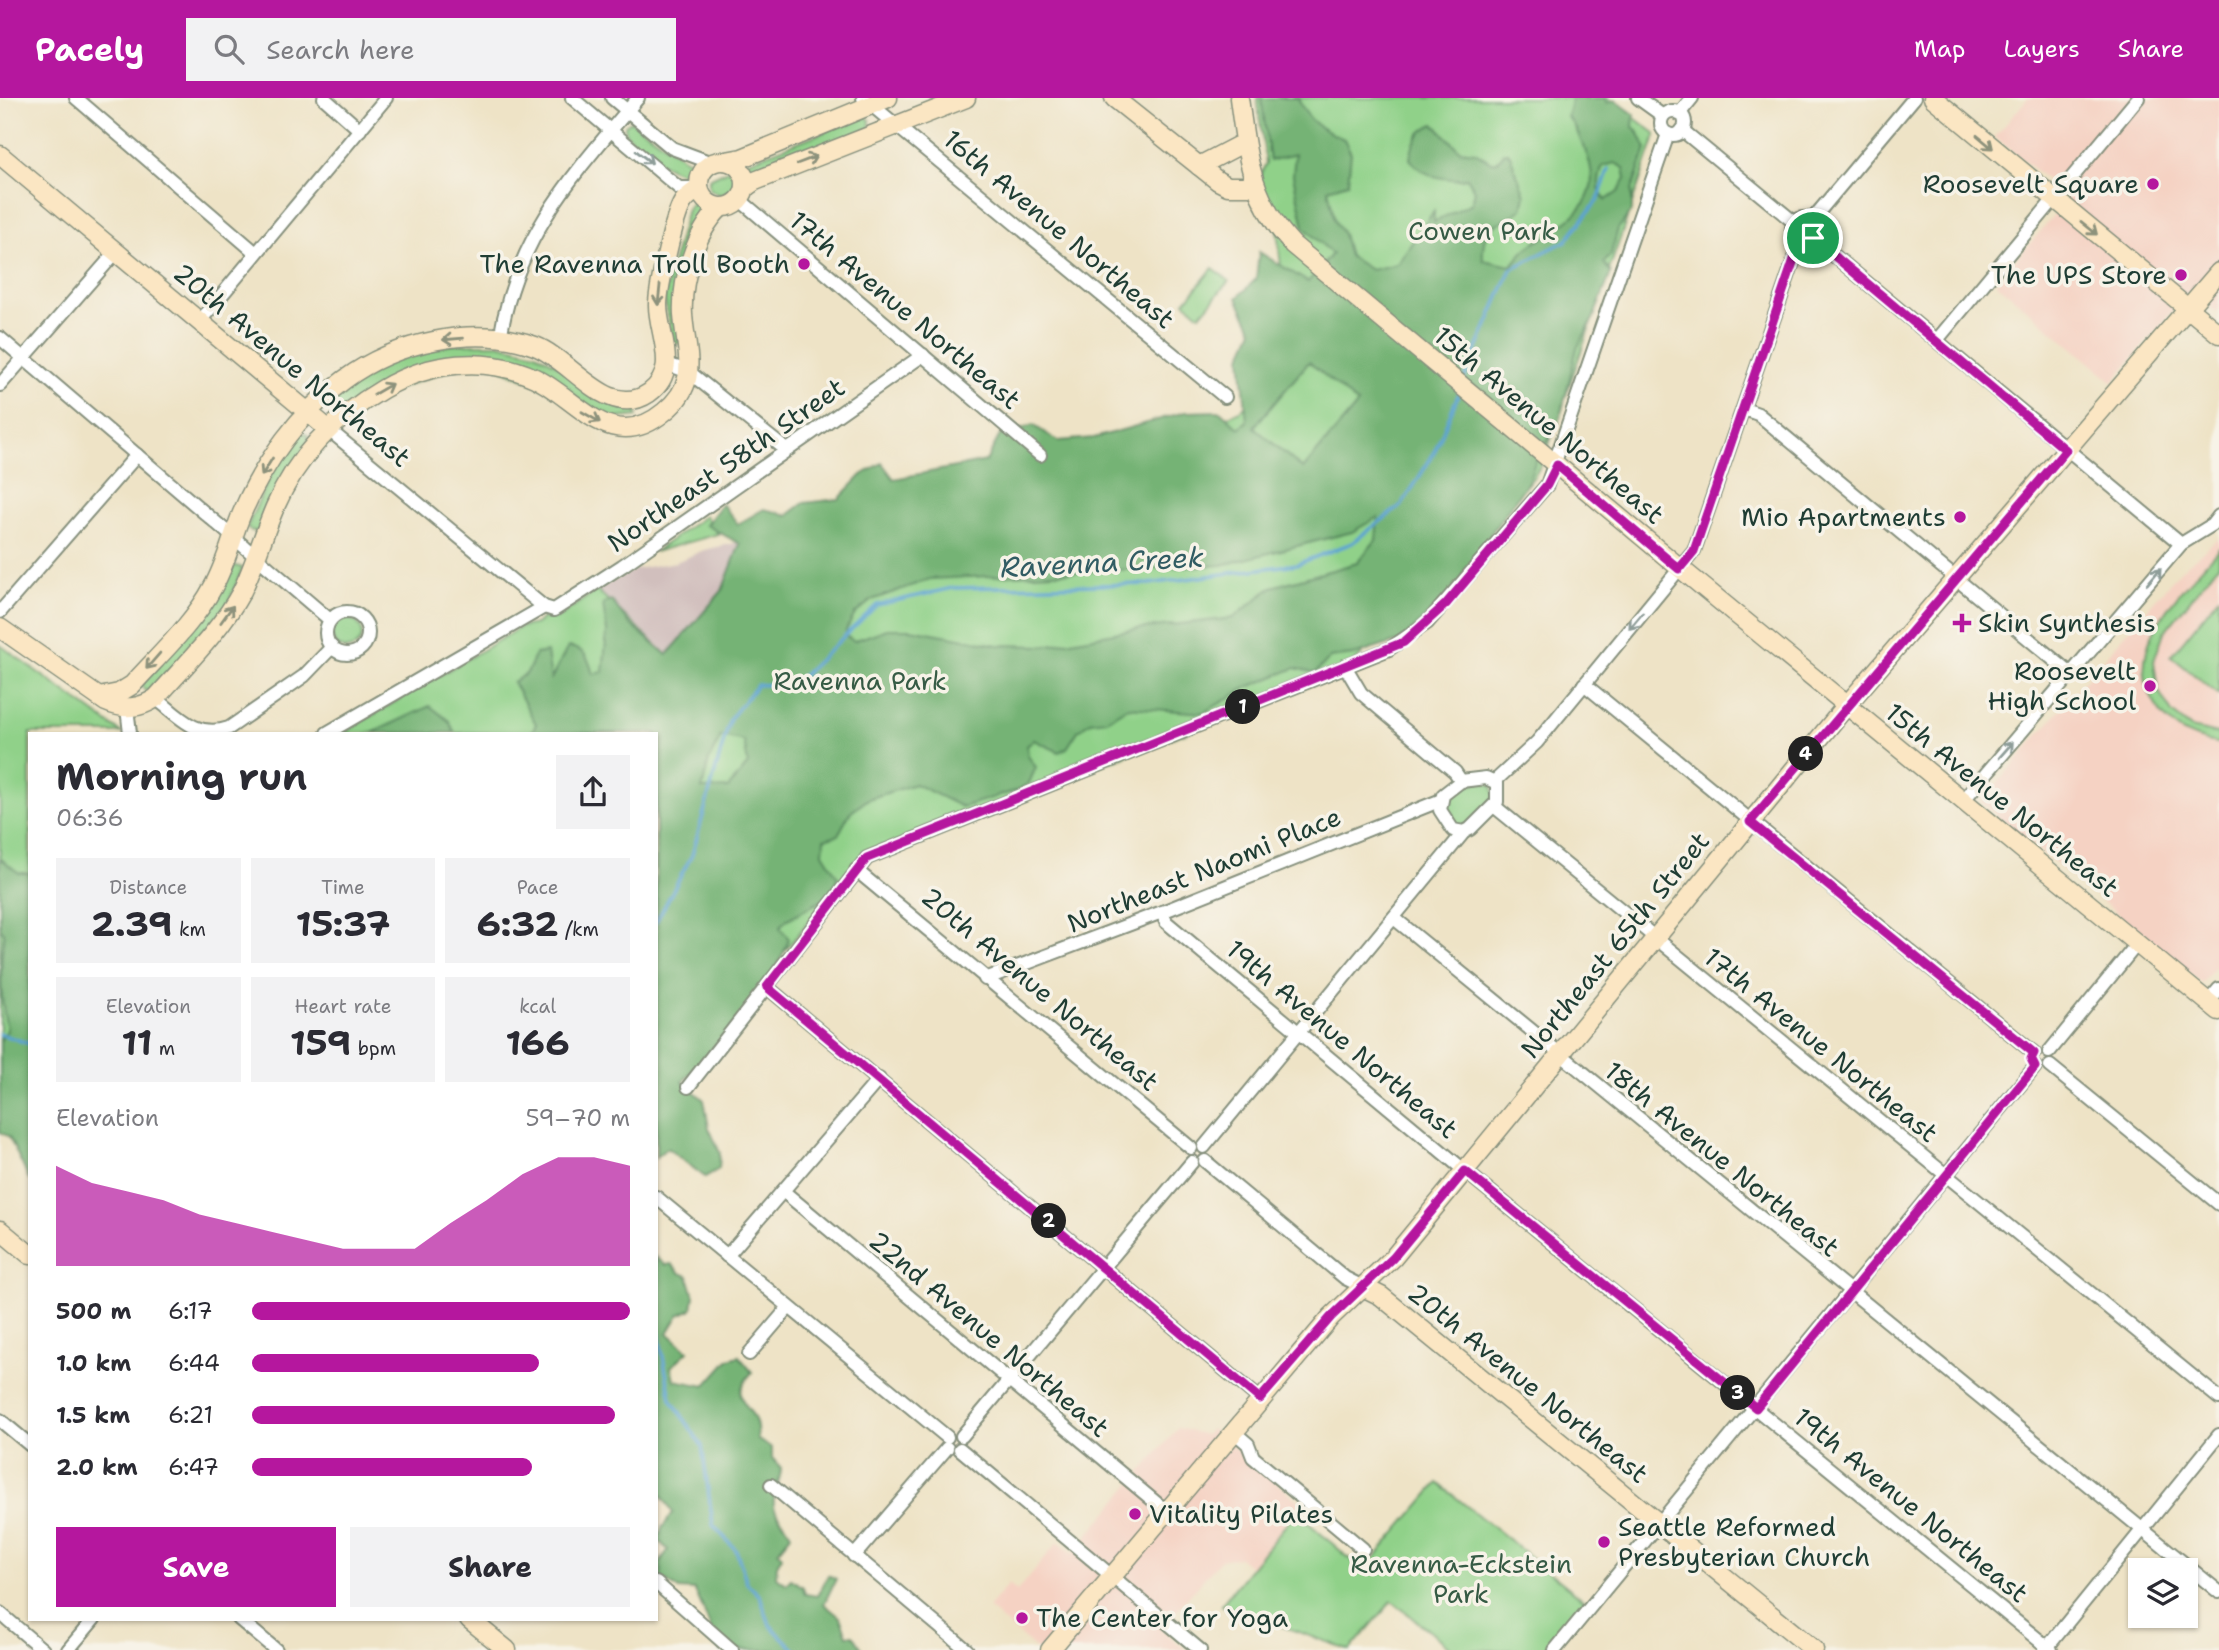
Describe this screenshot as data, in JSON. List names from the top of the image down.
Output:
{
  "streets": {
    "main road": ["20th Avenue Northeast", "15th Avenue Northeast", "Northeast 65th Street"],
    "street": [
      "16th Avenue Northeast",
      "17th Avenue Northeast",
      "Northeast 58th Street",
      "Northeast Naomi Place",
      "19th Avenue Northeast",
      "18th Avenue Northeast",
      "22nd Avenue Northeast"
    ]
  },
  "crossings": [
    ["17th Avenue Northeast", "Northeast 58th Street"],
    ["17th Avenue Northeast", "Northeast Naomi Place"],
    ["17th Avenue Northeast", "Northeast 65th Street"],
    ["20th Avenue Northeast", "Northeast 58th Street"],
    ["20th Avenue Northeast", "Northeast Naomi Place"],
    ["20th Avenue Northeast", "Northeast 65th Street"],
    ["15th Avenue Northeast", "Northeast 65th Street"],
    ["Northeast Naomi Place", "19th Avenue Northeast"],
    ["Northeast 65th Street", "19th Avenue Northeast"],
    ["Northeast 65th Street", "18th Avenue Northeast"],
    ["Northeast 65th Street", "22nd Avenue Northeast"]
  ],
  "water": ["Ravenna Creek"],
  "parks": ["Cowen Park", "Ravenna Park", "Ravenna-Eckstein Park"],
  "places": {
    "other": [
      "Roosevelt Square",
      "The Ravenna Troll Booth",
      "The UPS Store",
      "Mio Apartments",
      "Roosevelt High School",
      "Vitality Pilates",
      "Seattle Reformed Presbyterian Church",
      "The Center for Yoga"
    ],
    "health": ["Skin Synthesis"]
  },
  "page": {
    "header": "Pacely",
    "search": "Search here",
    "nav": ["Map", "Layers", "Share"],
    "pins": [
      "1",
      "4",
      "2",
      "3"
    ],
    "heading": ["Morning run", "06:36"],
    "stats": [
      ["Distance", "2.39 km"],
      ["Time", "15:37"],
      ["Pace", "6:32 /km"],
      ["Elevation", "11 m"],
      ["Heart rate", "159 bpm"],
      ["kcal", "166"]
    ],
    "chart": ["Elevation", "59–70 m"],
    "list": [
      {
        "name": "500 m",
        "note": "6:17"
      },
      {
        "name": "1.0 km",
        "note": "6:44"
      },
      {
        "name": "1.5 km",
        "note": "6:21"
      },
      {
        "name": "2.0 km",
        "note": "6:47"
      }
    ],
    "buttons": ["Save", "Share"]
  }
}
